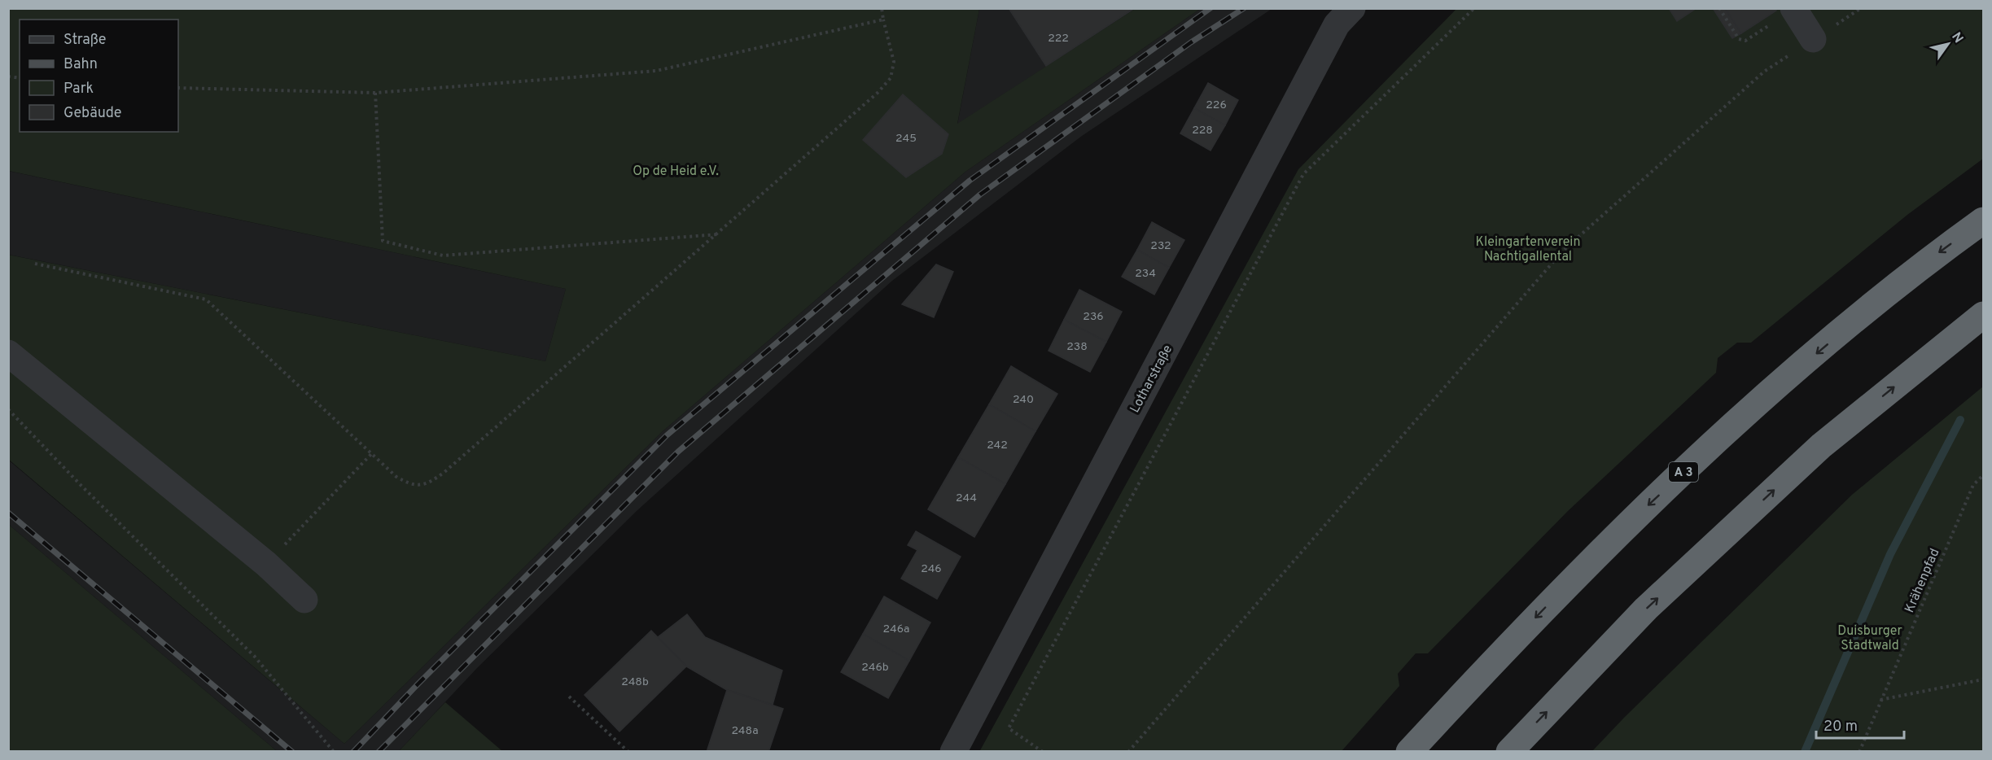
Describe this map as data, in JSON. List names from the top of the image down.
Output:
{
  "streets": {
    "highway": ["A 3"],
    "street": ["Lotharstraße"],
    "path": ["Krähenpfad"]
  },
  "parks": ["Op de Heid e.V.", "Kleingartenverein Nachtigallental", "Duisburger Stadtwald"],
  "house_numbers": [
    "222",
    "226",
    "228",
    "245",
    "232",
    "234",
    "236",
    "238",
    "240",
    "242",
    "244",
    "246",
    "246a",
    "246b",
    "248b",
    "248a"
  ],
  "legend": [
    "Straße",
    "Bahn",
    "Park",
    "Gebäude"
  ],
  "scale_bar": "20 m",
  "north": "top right"
}
